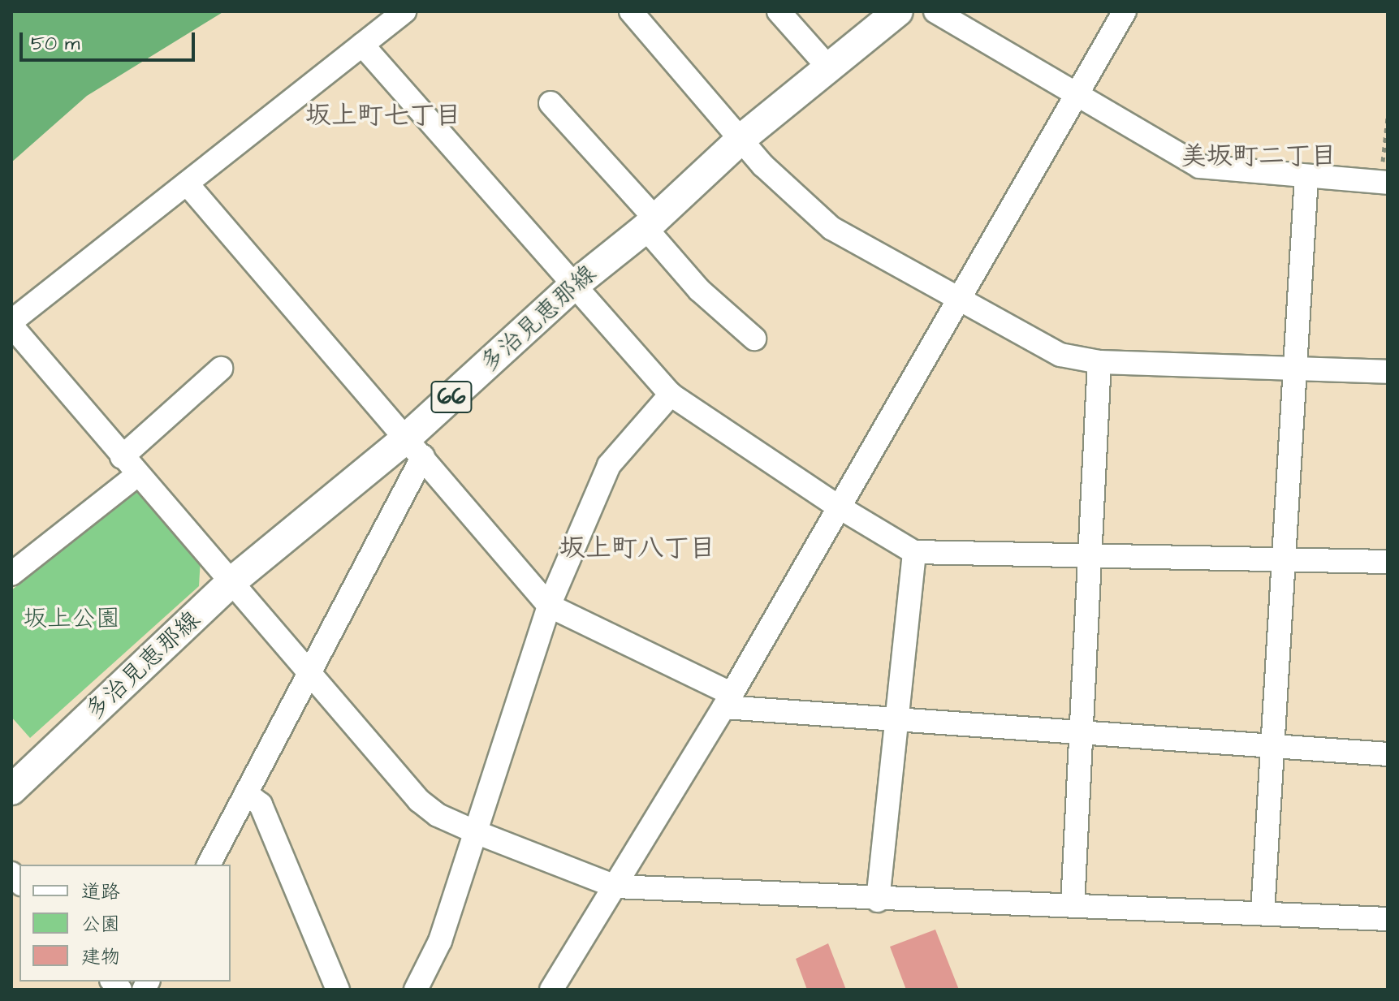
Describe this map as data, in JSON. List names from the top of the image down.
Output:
{
  "streets": {
    "main road": ["多治見恵那線", "66"]
  },
  "districts": ["坂上町七丁目", "美坂町二丁目", "坂上町八丁目"],
  "parks": ["坂上公園"],
  "legend": ["道路", "公園", "建物"],
  "scale_bar": "50 m"
}
